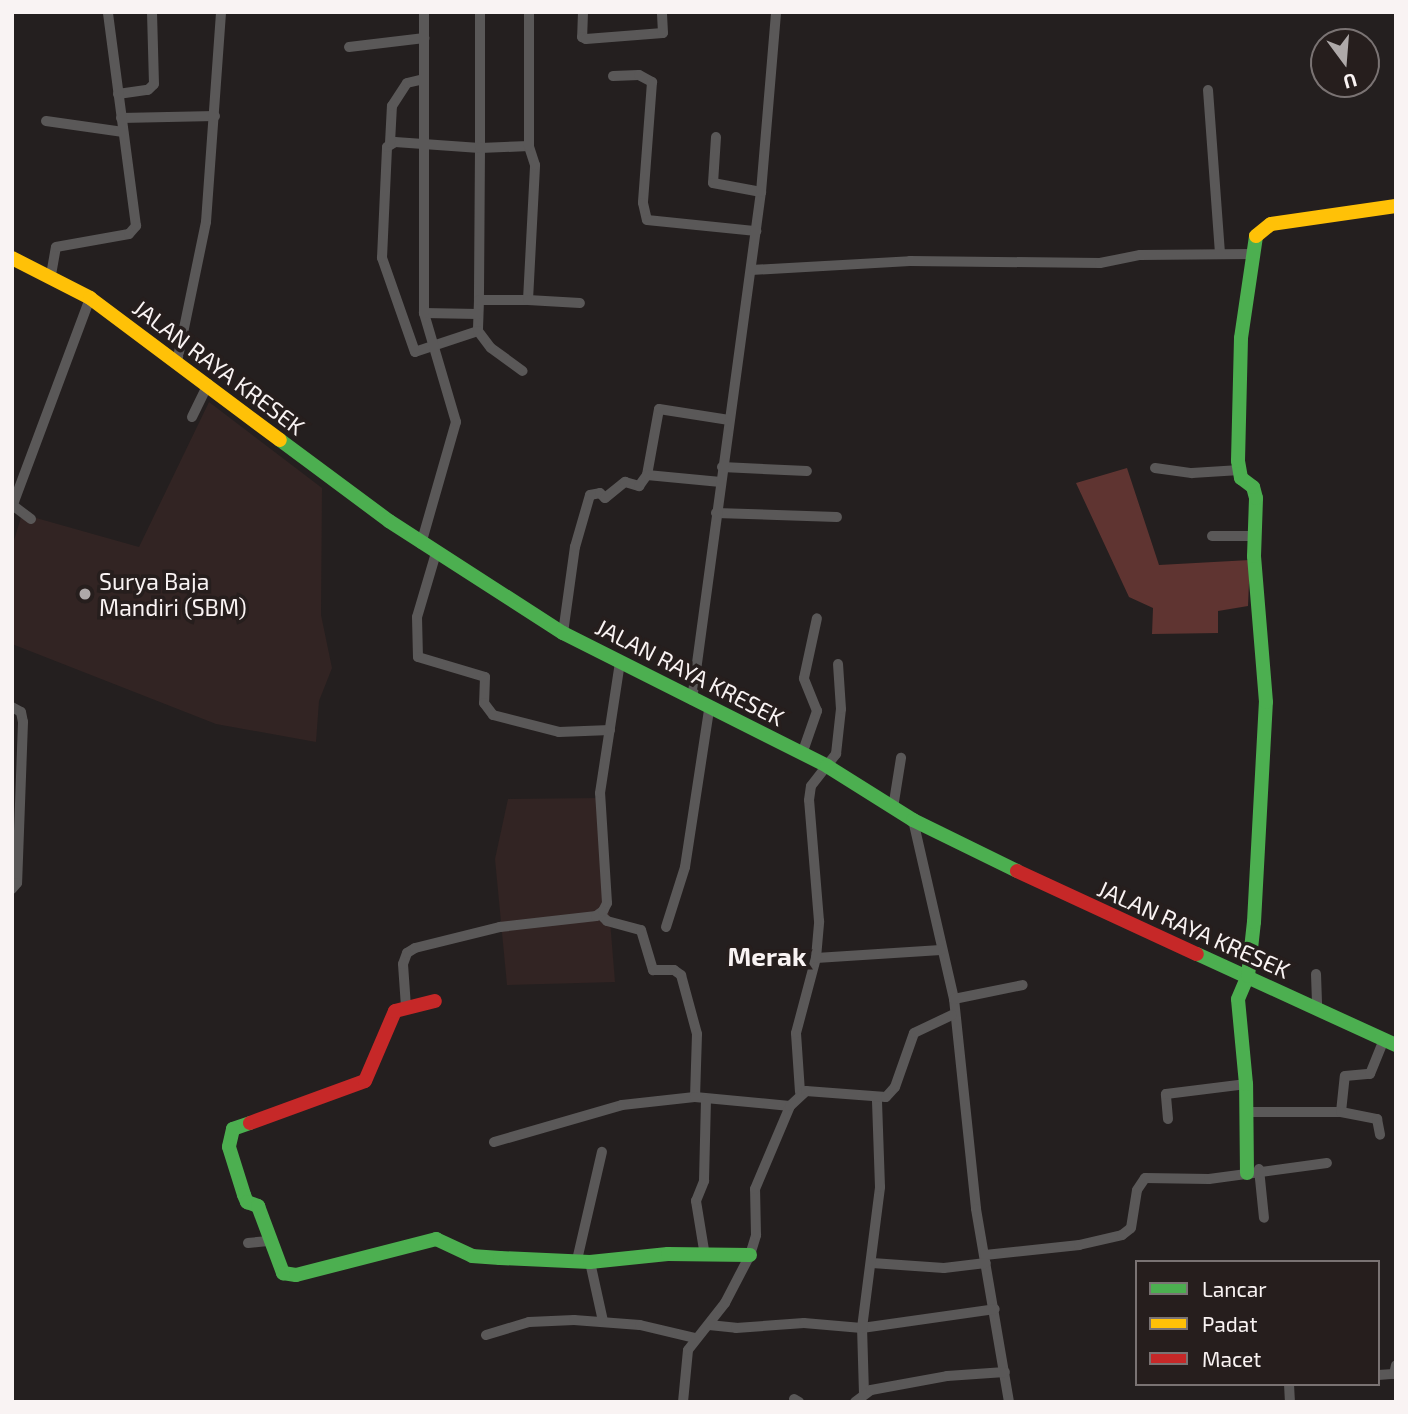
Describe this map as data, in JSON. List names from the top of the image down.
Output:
{
  "streets": {
    "street": ["JALAN RAYA KRESEK"]
  },
  "districts": ["Merak"],
  "places": ["Surya Baja Mandiri (SBM)"],
  "legend": ["Lancar", "Padat", "Macet"],
  "north": "bottom"
}
